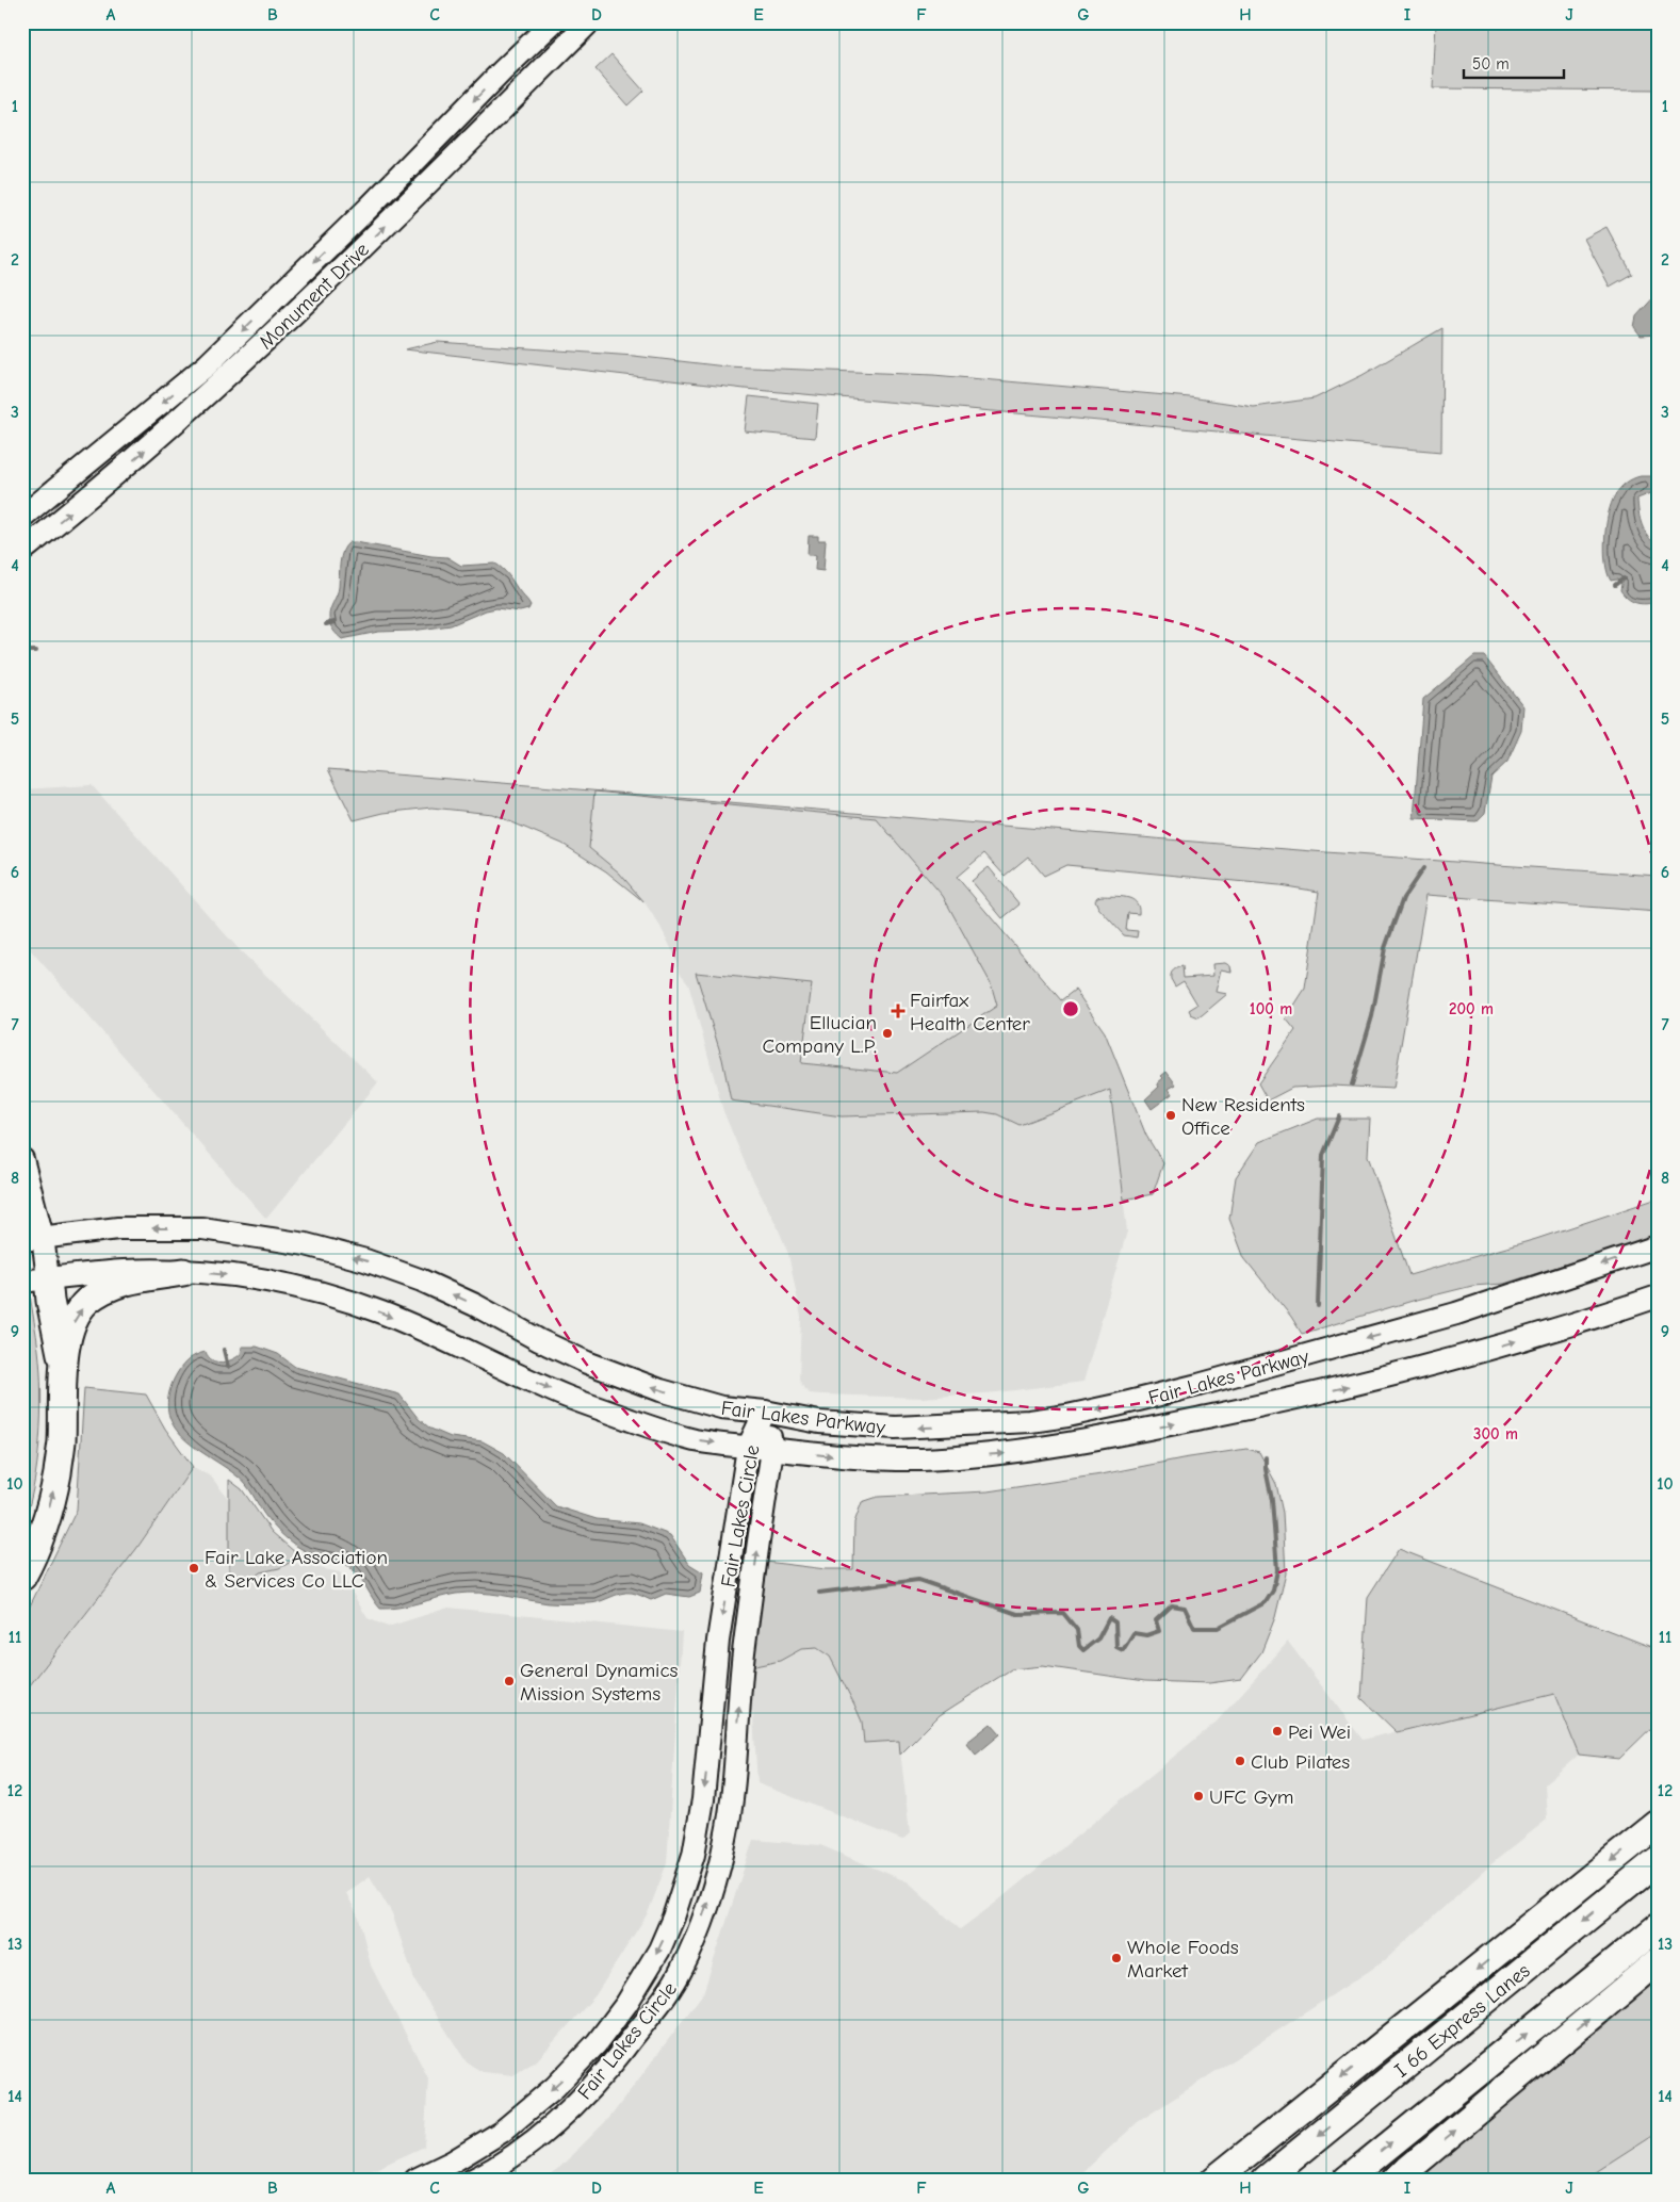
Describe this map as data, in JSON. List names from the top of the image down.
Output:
{
  "streets": {
    "highway": ["I 66 Express Lanes"],
    "main road": ["Monument Drive", "Fair Lakes Parkway", "Fair Lakes Circle"]
  },
  "crossings": [
    ["Fair Lakes Parkway", "Fair Lakes Circle"]
  ],
  "places": {
    "health": ["Fairfax Health Center"],
    "other": [
      "Ellucian Company L.P.",
      "New Residents Office",
      "Fair Lake Association & Services Co LLC",
      "General Dynamics Mission Systems",
      "Pei Wei",
      "Club Pilates",
      "UFC Gym",
      "Whole Foods Market"
    ]
  },
  "scale_bar": "50 m",
  "grid": {
    "columns": [
      "A",
      "B",
      "C",
      "D",
      "E",
      "F",
      "G",
      "H",
      "I",
      "J"
    ],
    "rows": [
      "1",
      "2",
      "3",
      "4",
      "5",
      "6",
      "7",
      "8",
      "9",
      "10",
      "11",
      "12",
      "13",
      "14"
    ]
  },
  "rings": ["100 m", "200 m", "300 m"]
}
